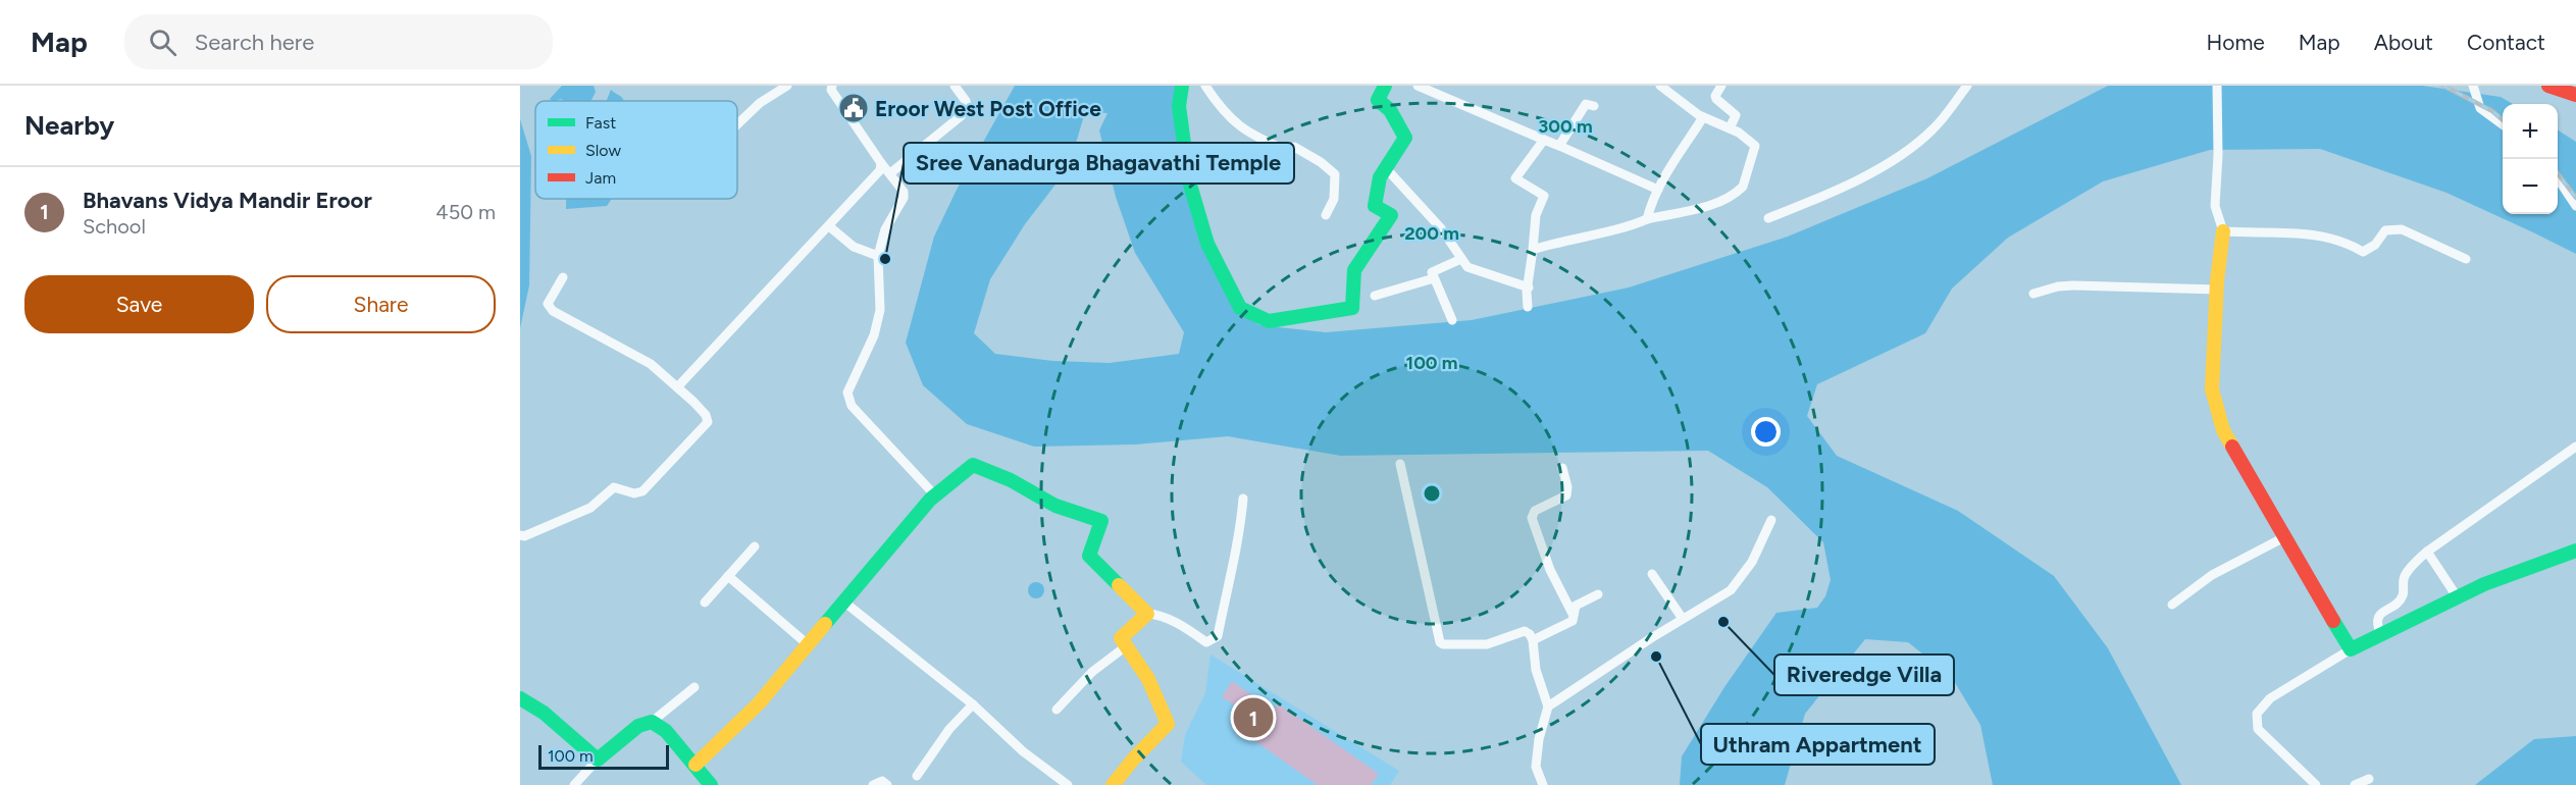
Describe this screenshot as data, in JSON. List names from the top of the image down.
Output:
{
  "places": {
    "public building": ["Eroor West Post Office"],
    "other": ["Sree Vanadurga Bhagavathi Temple", "Riveredge Villa", "Uthram Appartment"]
  },
  "legend": ["Fast", "Slow", "Jam"],
  "scale_bar": "100 m",
  "page": {
    "header": "Map",
    "search": "Search here",
    "nav": [
      "Home",
      "Map",
      "About",
      "Contact"
    ],
    "heading": "Nearby",
    "map_buttons": ["+", "−"],
    "list": [
      {
        "mark": "1",
        "name": "Bhavans Vidya Mandir Eroor",
        "note": "School",
        "value": "450 m"
      }
    ],
    "buttons": ["Save", "Share"],
    "pins": "1",
    "scale": "100 m"
  },
  "rings": ["300 m", "200 m", "100 m"]
}
